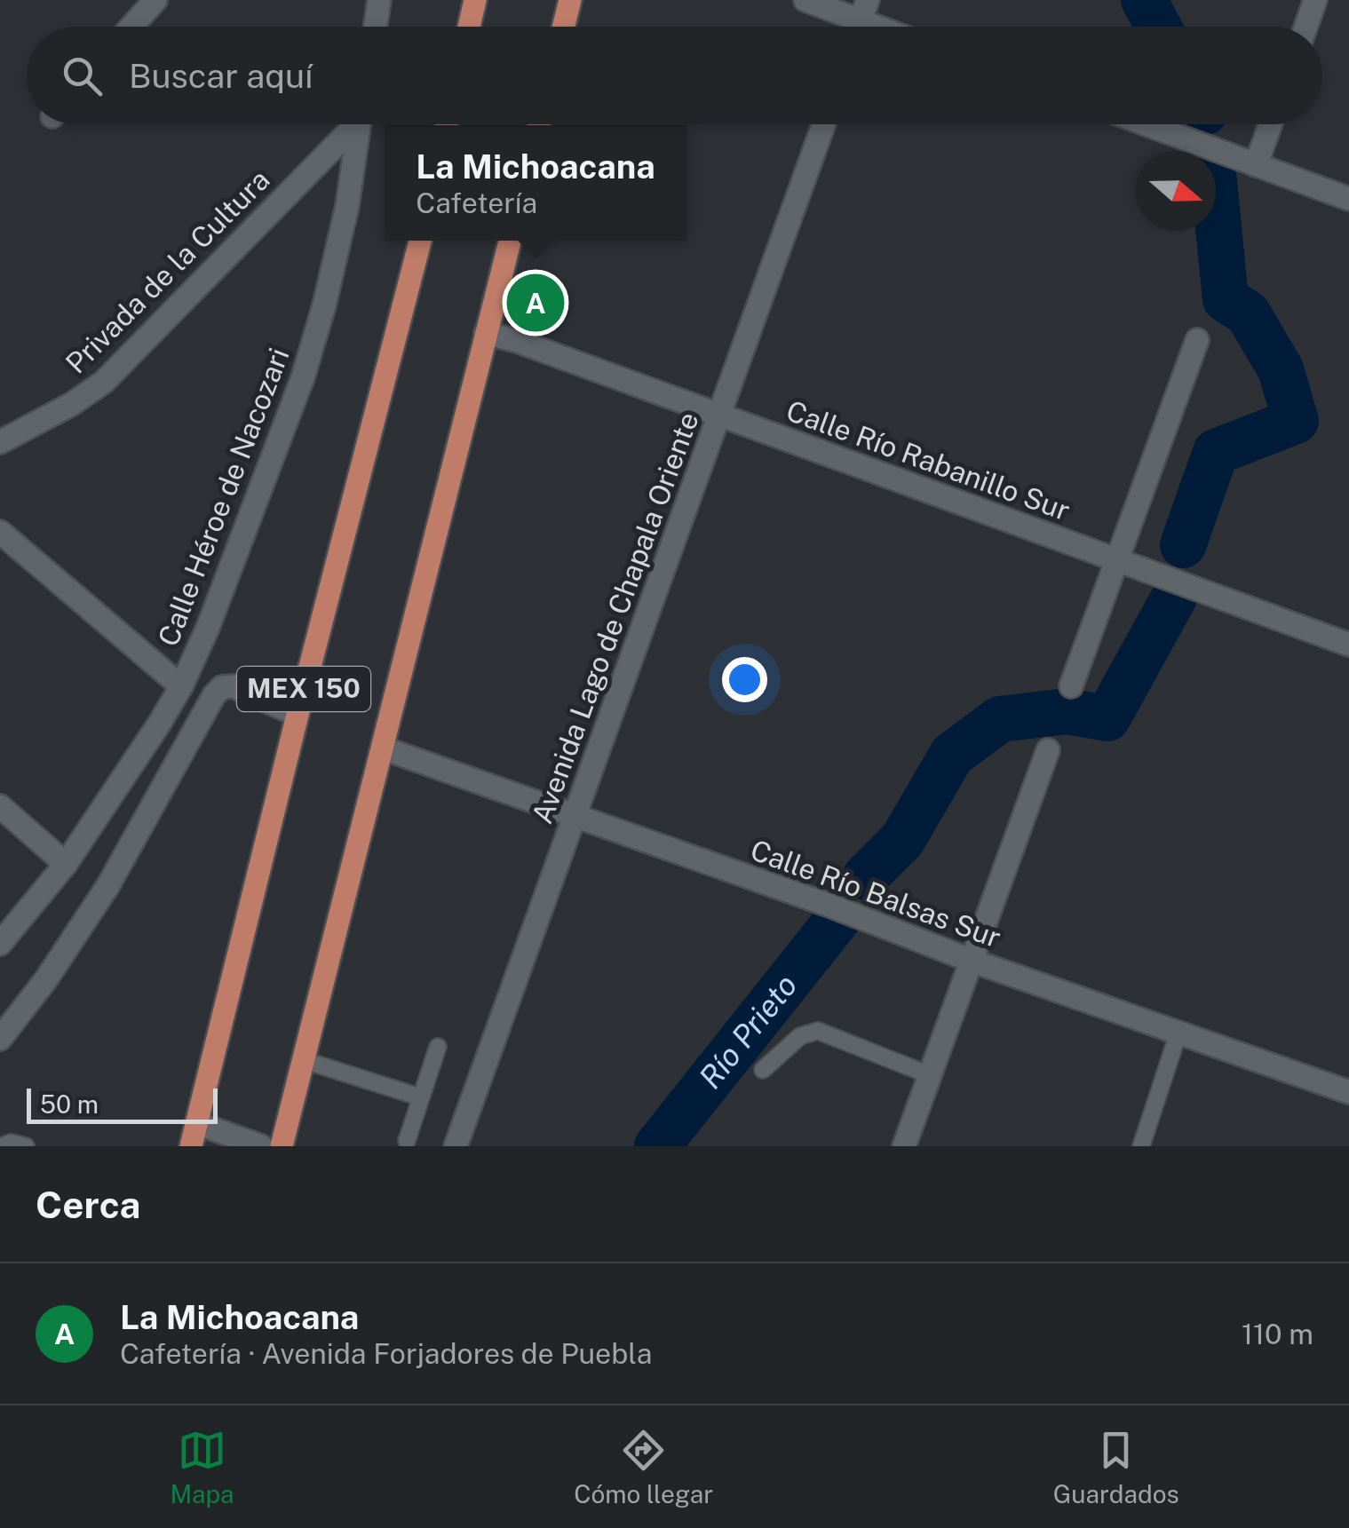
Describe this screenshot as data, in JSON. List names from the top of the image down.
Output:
{
  "streets": {
    "main road": ["MEX 150"],
    "street": [
      "Privada de la Cultura",
      "Calle Río Rabanillo Sur",
      "Calle Héroe de Nacozari",
      "Avenida Lago de Chapala Oriente",
      "Calle Río Balsas Sur"
    ]
  },
  "crossings": [
    ["Calle Río Rabanillo Sur", "Avenida Lago de Chapala Oriente"],
    ["Calle Río Rabanillo Sur", "MEX 150"],
    ["Avenida Lago de Chapala Oriente", "Calle Río Balsas Sur"],
    ["MEX 150", "Calle Río Balsas Sur"]
  ],
  "water": ["Río Prieto"],
  "scale_bar": "50 m",
  "north": "right",
  "page": {
    "search": "Buscar aquí",
    "popup": ["La Michoacana", "Cafetería"],
    "pins": "A",
    "scale": "50 m",
    "heading": "Cerca",
    "list": [
      {
        "mark": "A",
        "name": "La Michoacana",
        "note": "Cafetería · Avenida Forjadores de Puebla",
        "value": "110 m"
      }
    ],
    "nav": ["Mapa", "Cómo llegar", "Guardados"]
  }
}
